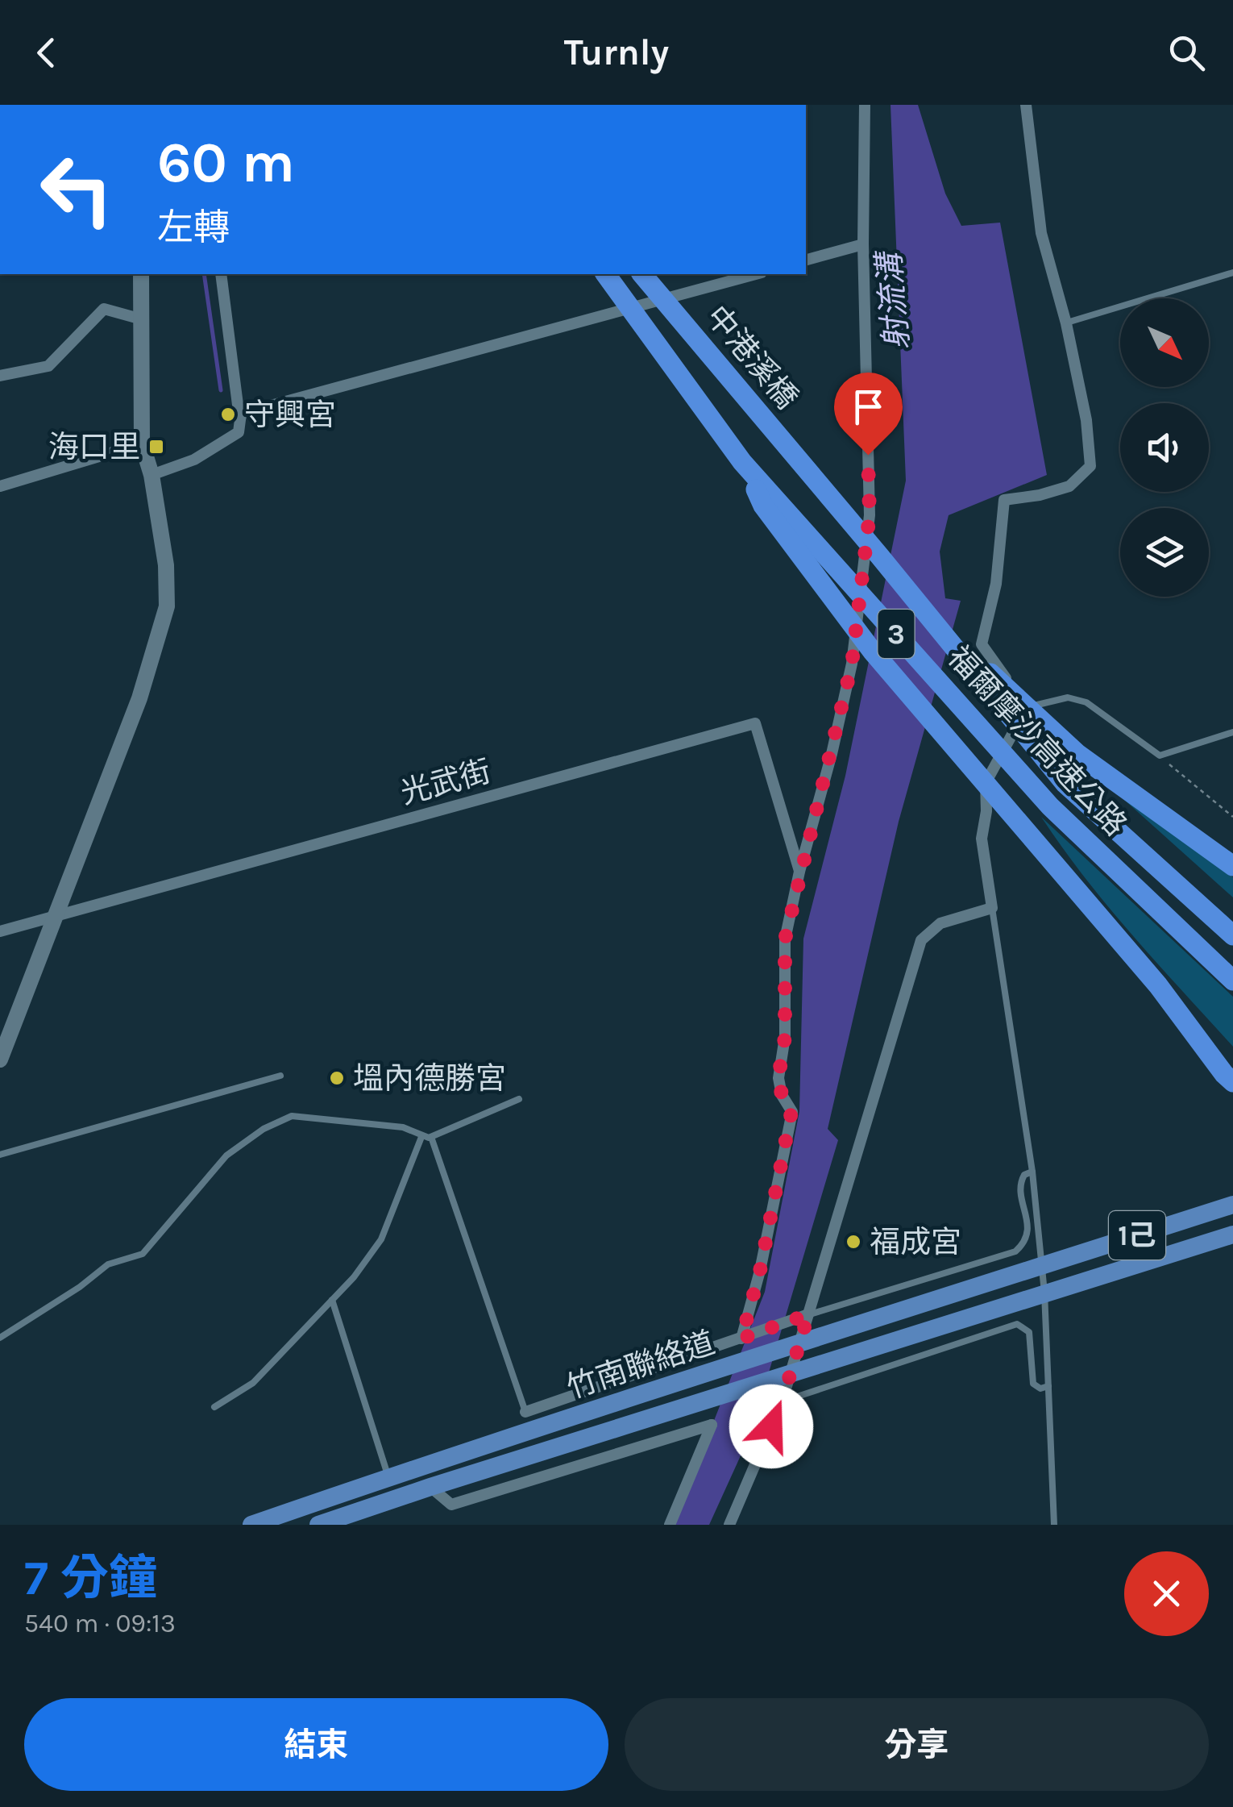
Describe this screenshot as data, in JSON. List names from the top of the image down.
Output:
{
  "streets": {
    "highway": ["中港溪橋", "3", "福爾摩沙高速公路"],
    "main road": ["1己", "竹南聯絡道"],
    "street": ["光武街"]
  },
  "crossings": [
    ["中港溪橋", "福爾摩沙高速公路"],
    ["3", "福爾摩沙高速公路"]
  ],
  "water": ["射流溝"],
  "places": {
    "other": ["守興宮", "塭內德勝宮", "福成宮"],
    "transit": ["海口里"]
  },
  "north": "bottom right",
  "page": {
    "header": "Turnly",
    "turn": ["60 m", "左轉"],
    "heading": ["7 分鐘", "540 m · 09:13"],
    "buttons": ["結束", "分享"]
  }
}
